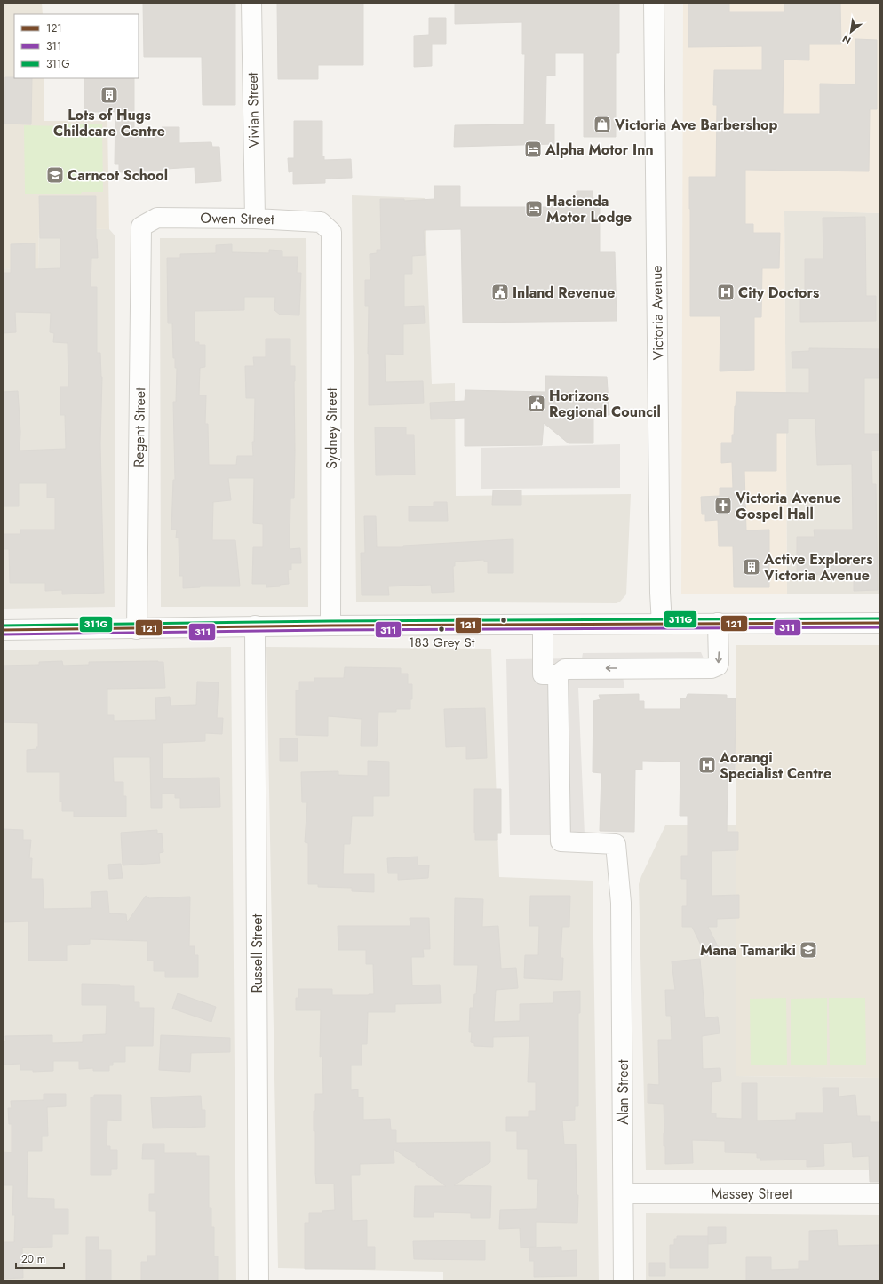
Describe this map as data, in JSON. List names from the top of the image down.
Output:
{
  "streets": {
    "street": [
      "Vivian Street",
      "Owen Street",
      "Victoria Avenue",
      "Regent Street",
      "Sydney Street",
      "Russell Street",
      "Alan Street",
      "Massey Street"
    ]
  },
  "crossings": [
    ["Vivian Street", "Owen Street"],
    ["Owen Street", "Regent Street"],
    ["Owen Street", "Sydney Street"],
    ["Alan Street", "Massey Street"]
  ],
  "places": {
    "building": ["Lots of Hugs Childcare Centre", "Active Explorers Victoria Avenue"],
    "shop": ["Victoria Ave Barbershop"],
    "hotel": ["Alpha Motor Inn", "Hacienda Motor Lodge"],
    "school or university": ["Carncot School", "Mana Tamariki"],
    "public building": ["Inland Revenue", "Horizons Regional Council"],
    "hospital": ["City Doctors", "Aorangi Specialist Centre"],
    "church": ["Victoria Avenue Gospel Hall"],
    "other": ["183 Grey St"]
  },
  "lines": ["transit line 311G", "transit line 121", "transit line 311"],
  "legend": ["121", "311", "311G"],
  "scale_bar": "20 m",
  "north": "bottom left"
}
